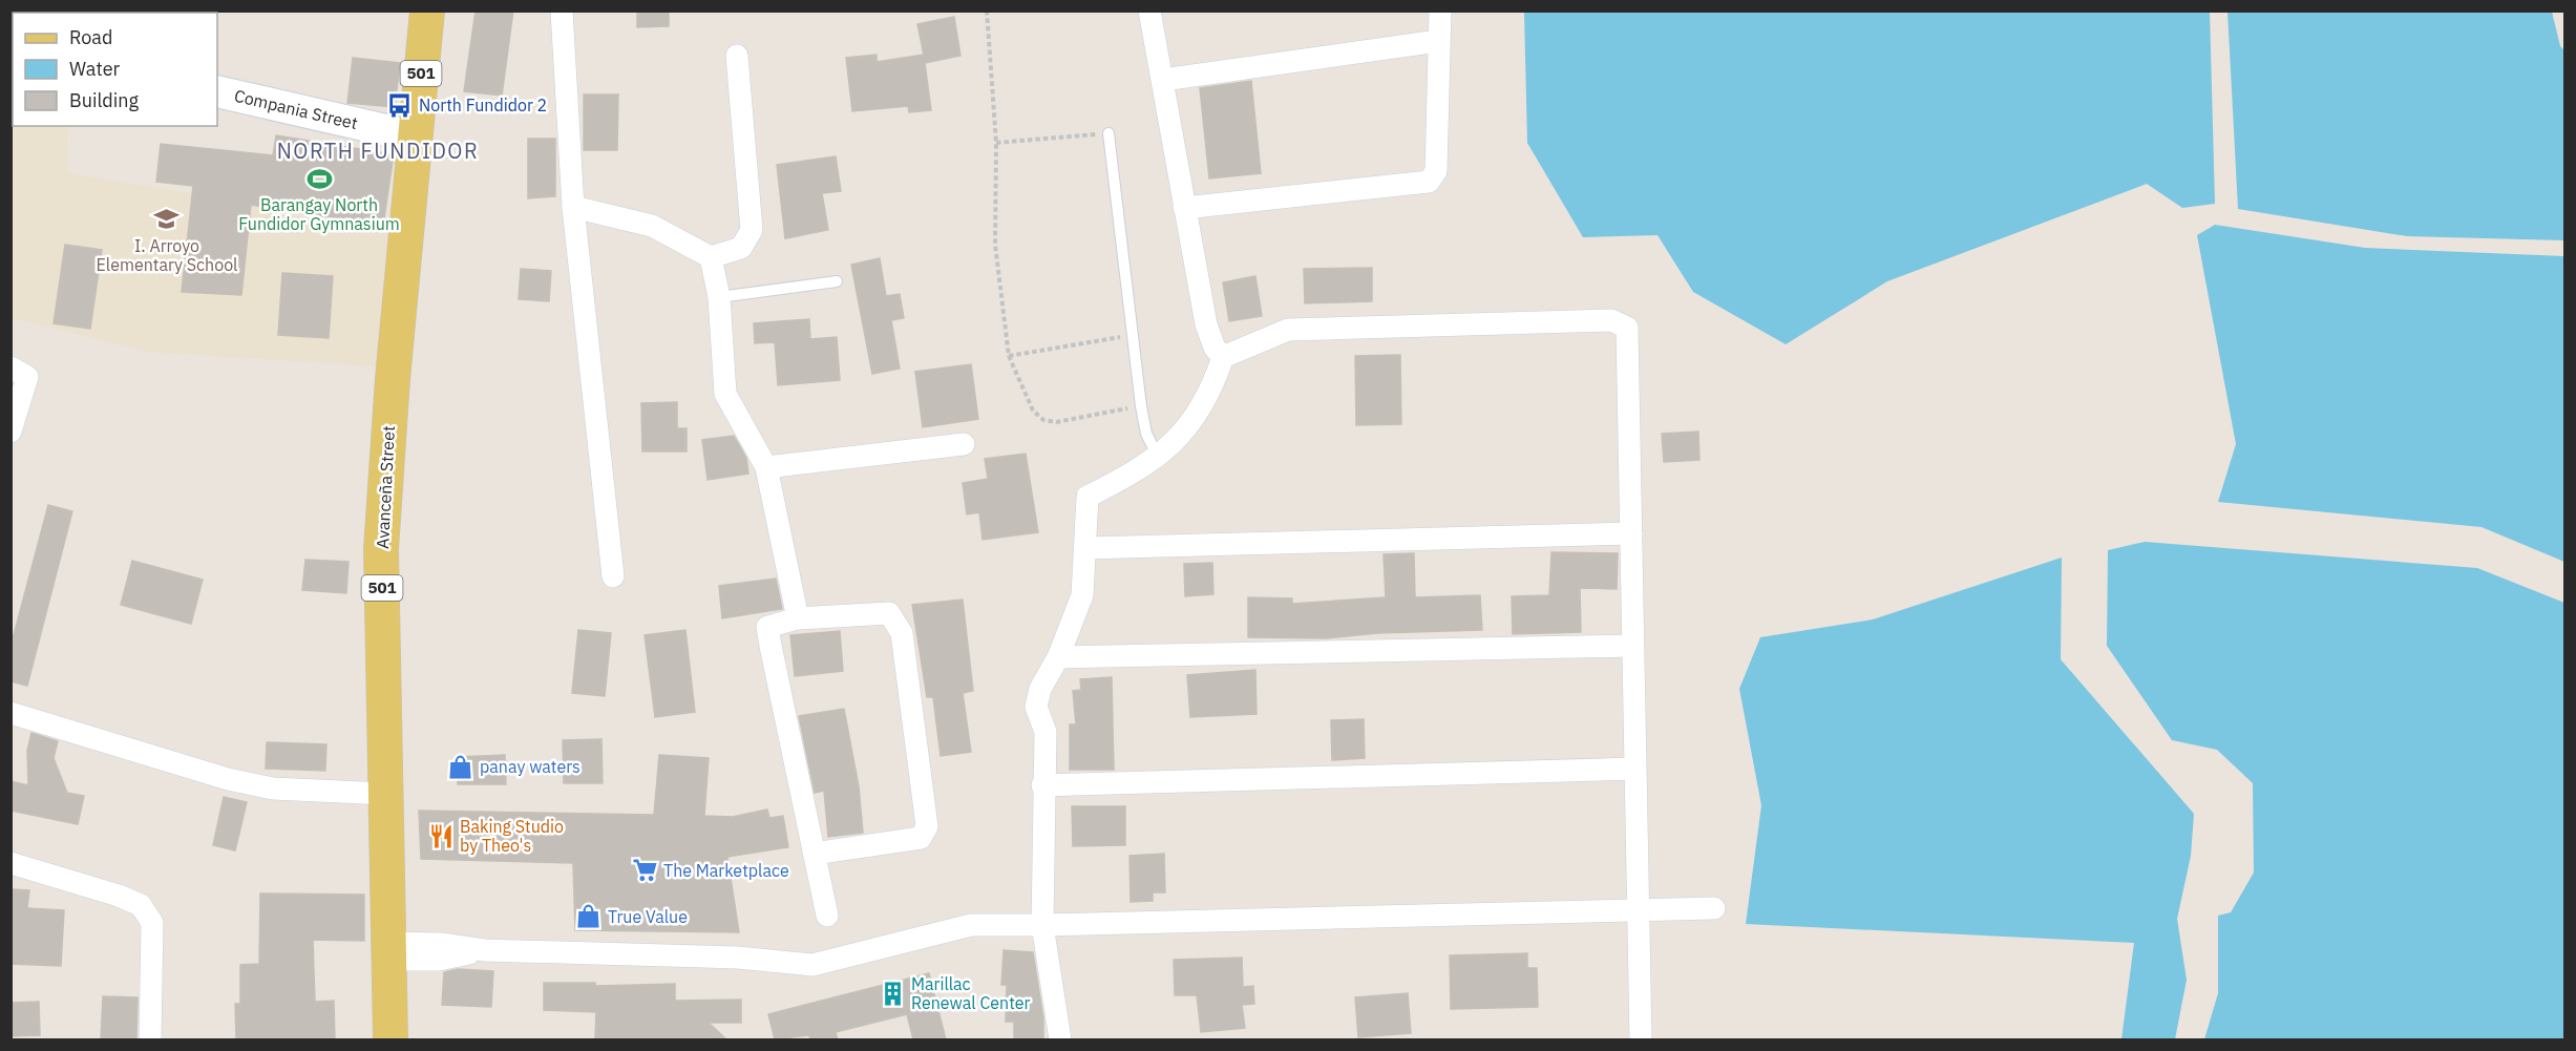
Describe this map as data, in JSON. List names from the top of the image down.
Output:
{
  "streets": {
    "main road": ["501", "Avanceña Street"],
    "street": ["Compania Street"]
  },
  "crossings": [
    ["Compania Street", "Avanceña Street"]
  ],
  "districts": ["NORTH FUNDIDOR"],
  "places": {
    "bus stop": ["North Fundidor 2"],
    "sports": ["Barangay North Fundidor Gymnasium"],
    "school or university": ["I. Arroyo Elementary School"],
    "shop": ["panay waters", "True Value"],
    "restaurant": ["Baking Studio by Theo's"],
    "supermarket": ["The Marketplace"],
    "building": ["Marillac Renewal Center"]
  },
  "legend": ["Road", "Water", "Building"]
}
